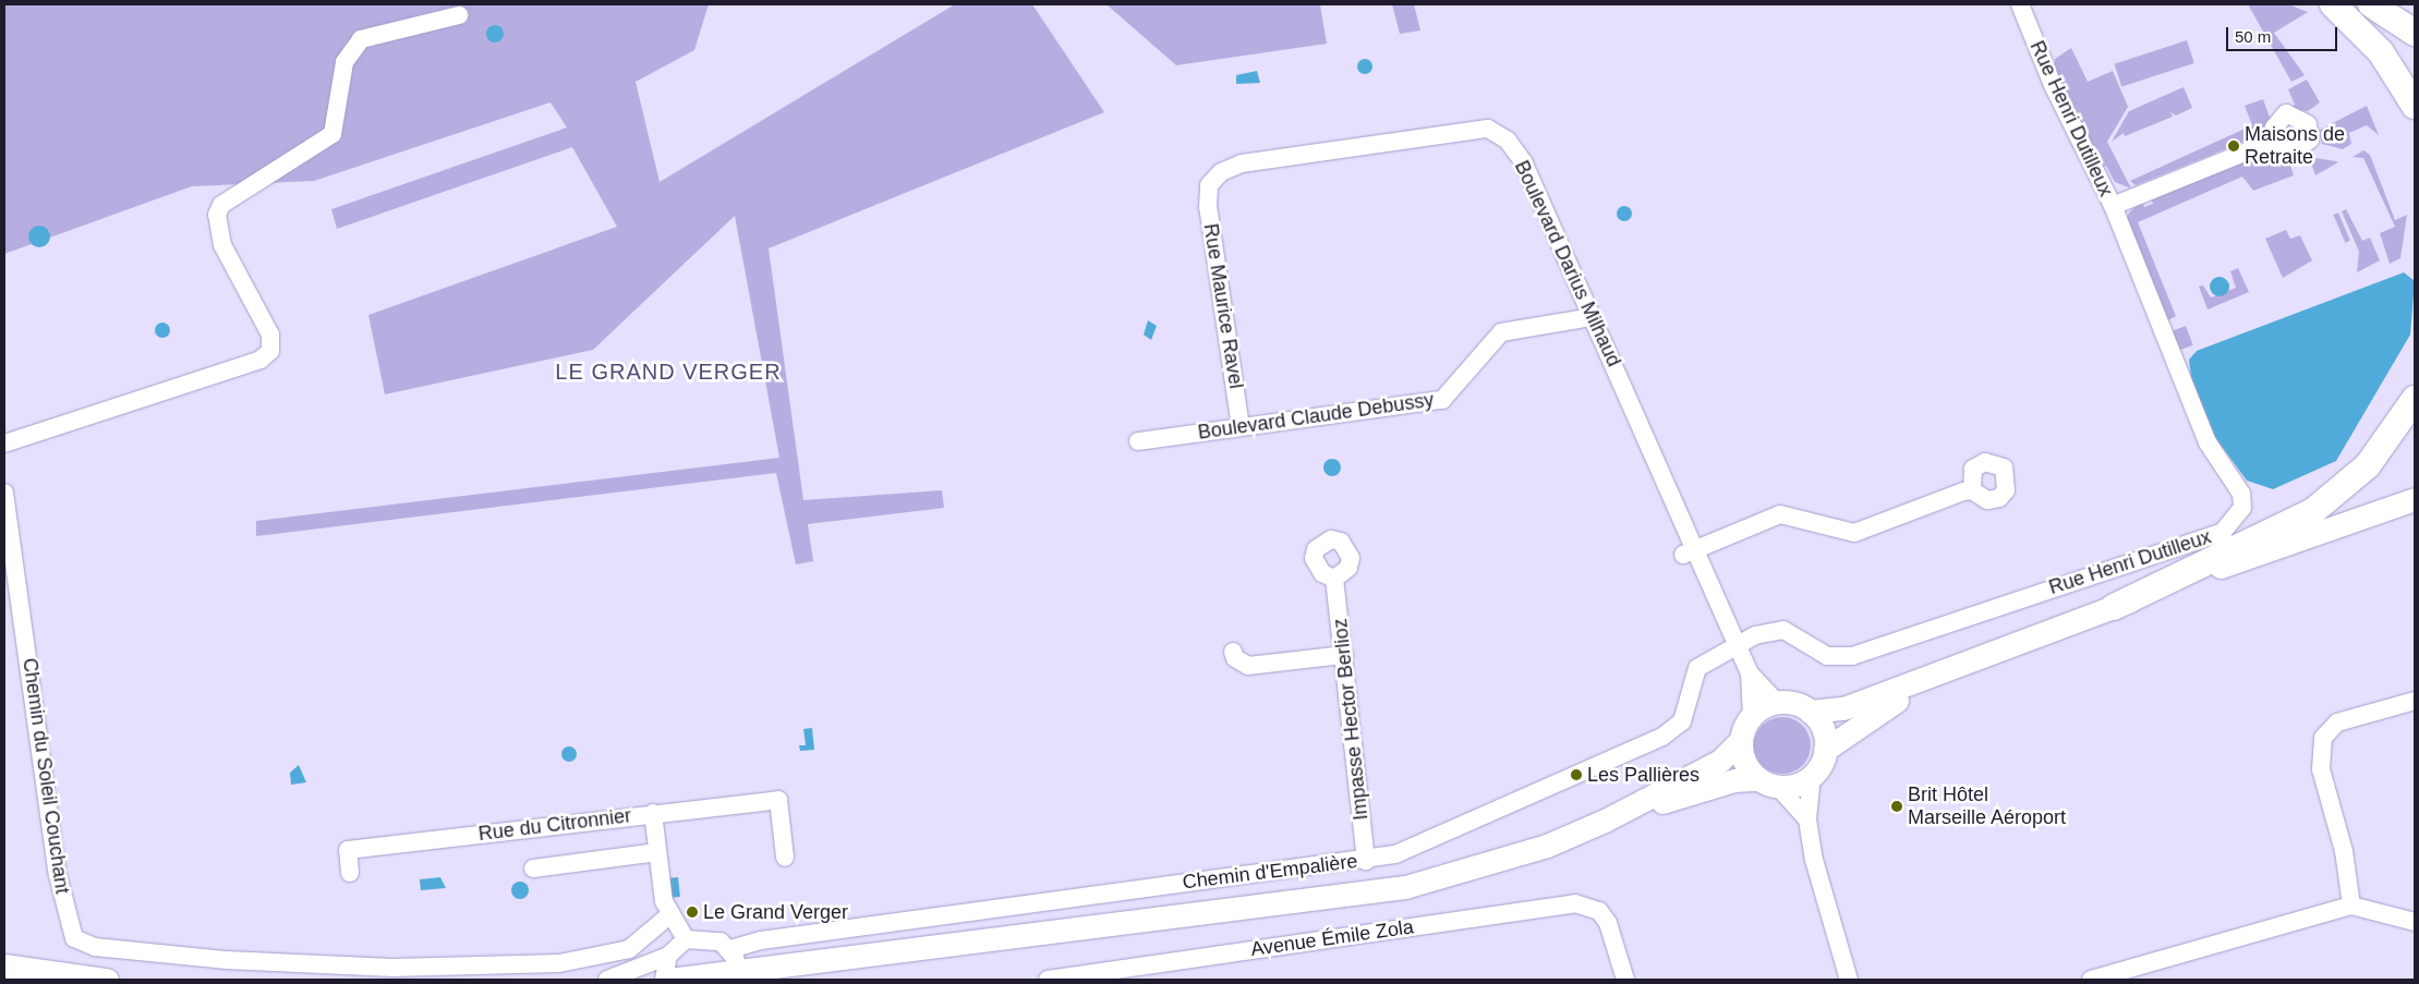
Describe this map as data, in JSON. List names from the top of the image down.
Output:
{
  "streets": {
    "street": [
      "Rue Henri Dutilleux",
      "Boulevard Darius Milhaud",
      "Rue Maurice Ravel",
      "Boulevard Claude Debussy",
      "Impasse Hector Berlioz",
      "Chemin du Soleil Couchant",
      "Rue du Citronnier",
      "Chemin d'Empalière",
      "Avenue Émile Zola"
    ]
  },
  "crossings": [
    ["Rue Henri Dutilleux", "Boulevard Darius Milhaud"],
    ["Rue Henri Dutilleux", "Chemin d'Empalière"],
    ["Boulevard Darius Milhaud", "Rue Maurice Ravel"],
    ["Boulevard Darius Milhaud", "Boulevard Claude Debussy"],
    ["Boulevard Darius Milhaud", "Chemin d'Empalière"],
    ["Rue Maurice Ravel", "Boulevard Claude Debussy"],
    ["Impasse Hector Berlioz", "Chemin d'Empalière"],
    ["Chemin du Soleil Couchant", "Rue du Citronnier"]
  ],
  "districts": ["LE GRAND VERGER"],
  "places": [
    "Maisons de Retraite",
    "Les Pallières",
    "Brit Hôtel Marseille Aéroport",
    "Le Grand Verger"
  ],
  "scale_bar": "50 m"
}
